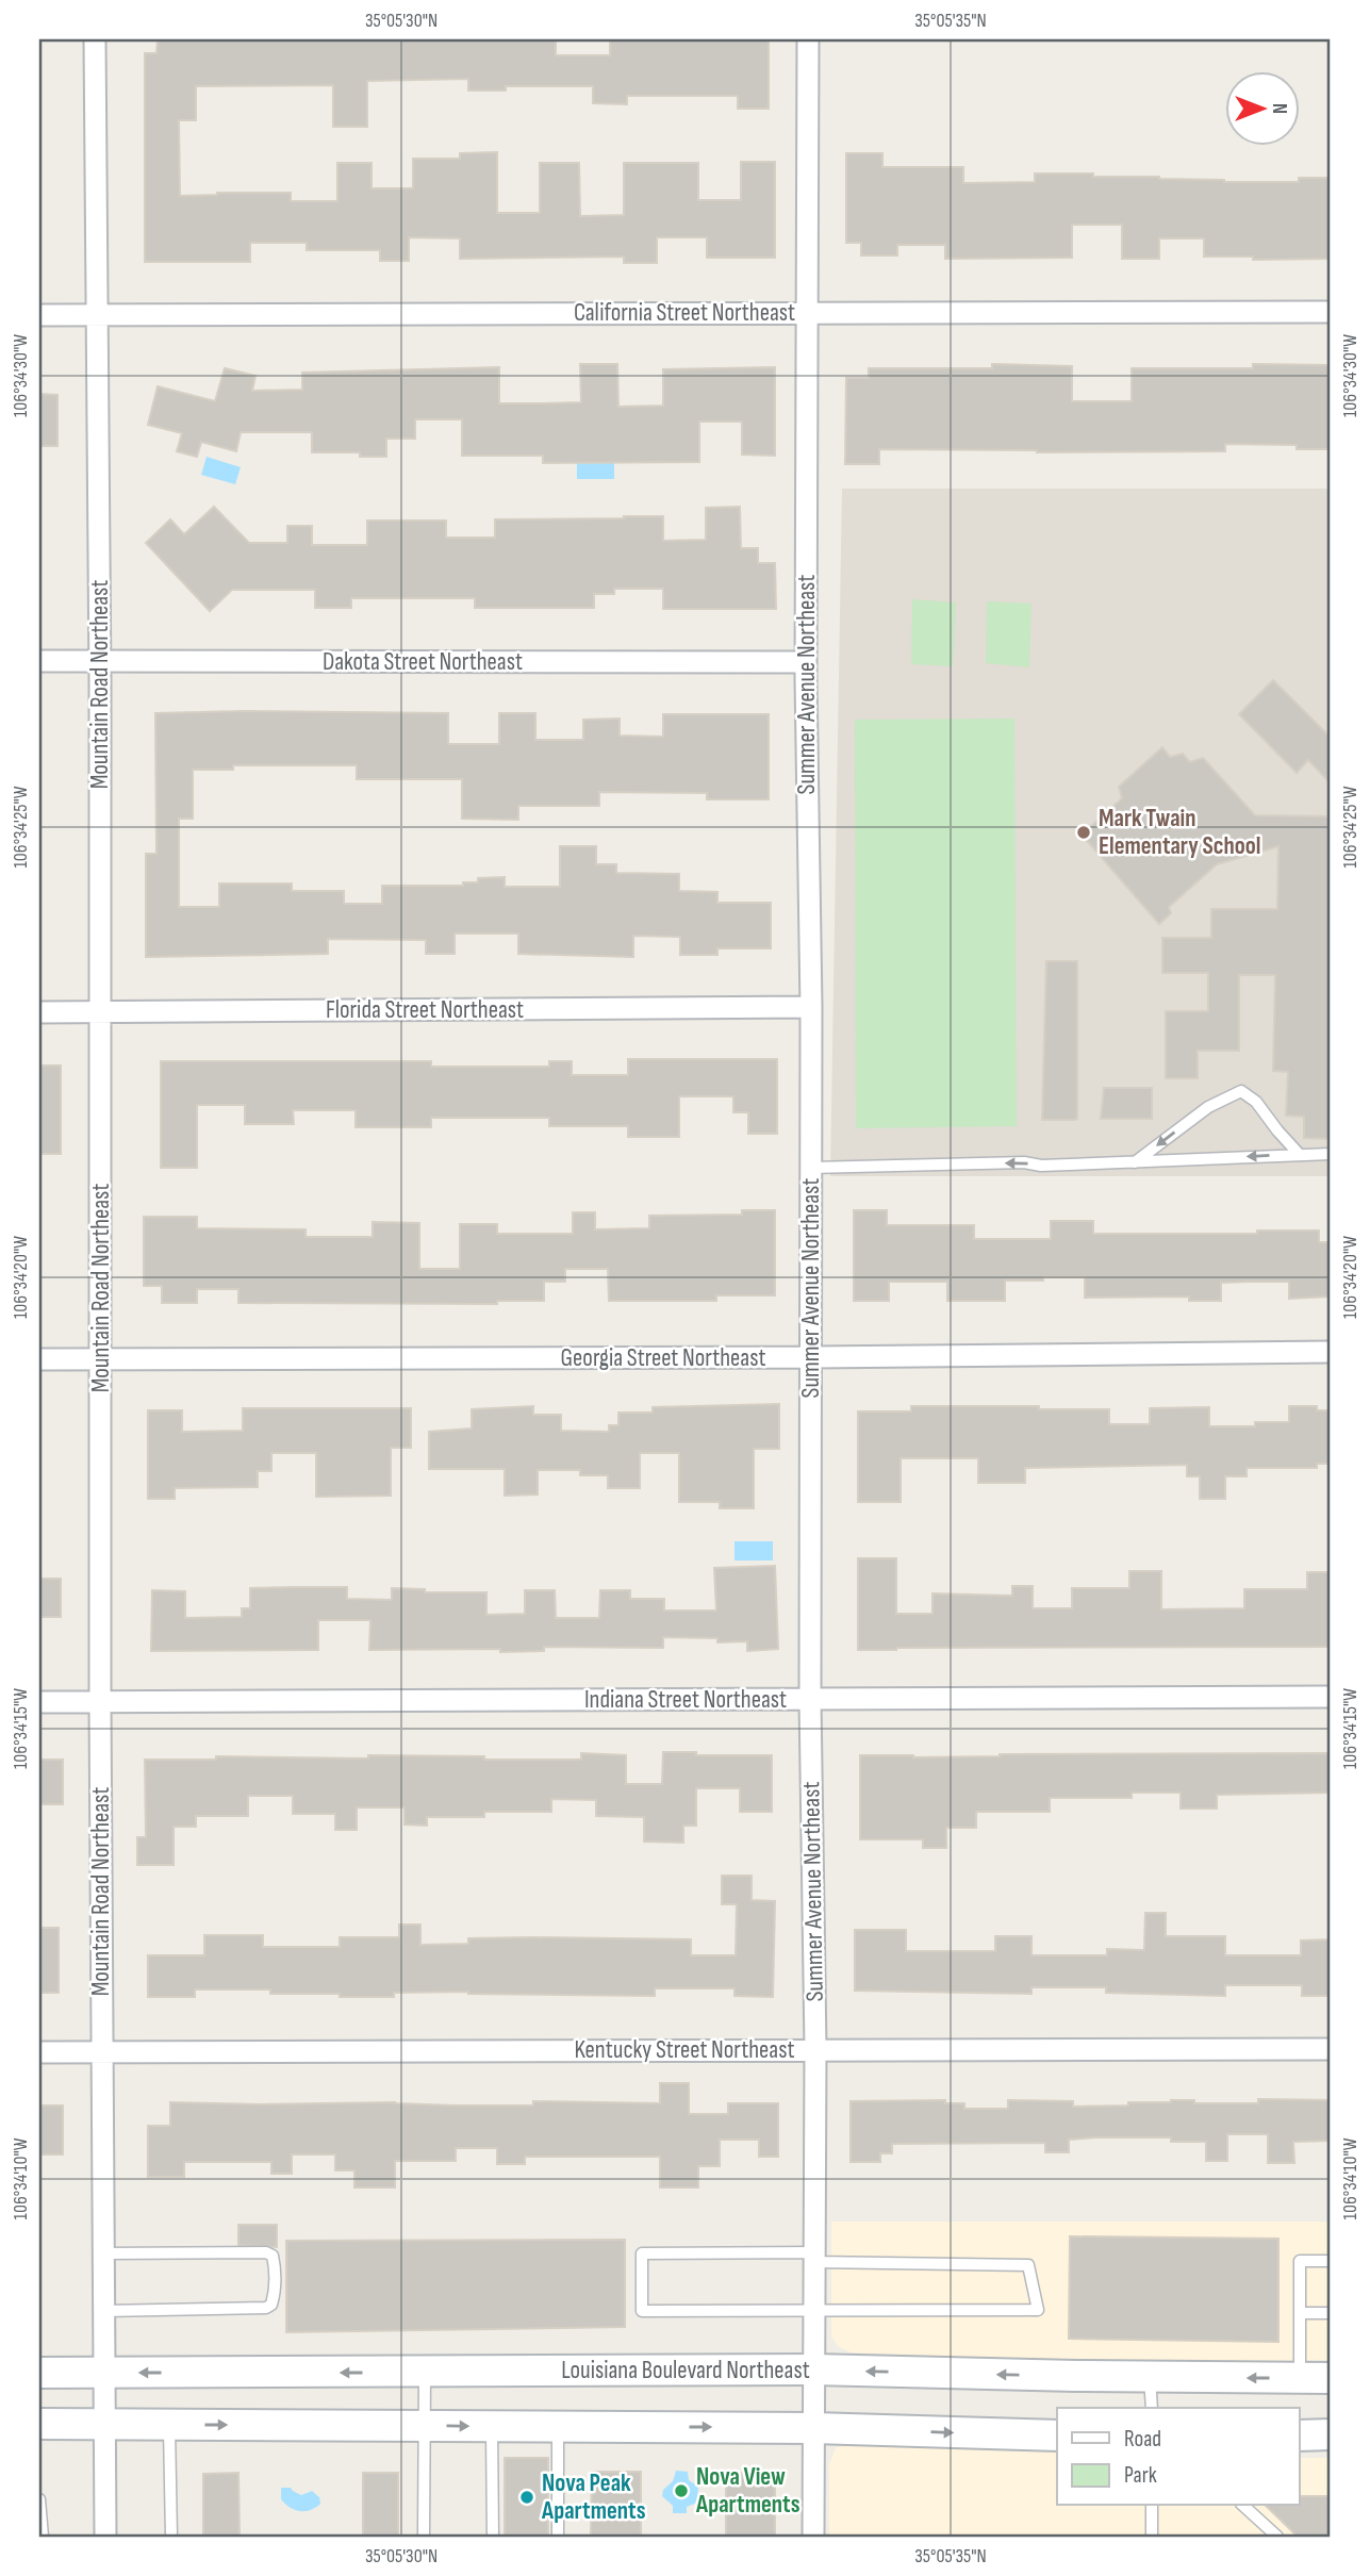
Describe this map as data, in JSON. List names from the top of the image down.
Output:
{
  "streets": {
    "main road": ["Louisiana Boulevard Northeast"],
    "street": [
      "California Street Northeast",
      "Dakota Street Northeast",
      "Mountain Road Northeast",
      "Summer Avenue Northeast",
      "Florida Street Northeast",
      "Georgia Street Northeast",
      "Indiana Street Northeast",
      "Kentucky Street Northeast"
    ]
  },
  "crossings": [
    ["California Street Northeast", "Mountain Road Northeast"],
    ["California Street Northeast", "Summer Avenue Northeast"],
    ["Dakota Street Northeast", "Mountain Road Northeast"],
    ["Dakota Street Northeast", "Summer Avenue Northeast"],
    ["Mountain Road Northeast", "Florida Street Northeast"],
    ["Mountain Road Northeast", "Georgia Street Northeast"],
    ["Mountain Road Northeast", "Indiana Street Northeast"],
    ["Mountain Road Northeast", "Kentucky Street Northeast"],
    ["Mountain Road Northeast", "Louisiana Boulevard Northeast"],
    ["Summer Avenue Northeast", "Florida Street Northeast"],
    ["Summer Avenue Northeast", "Georgia Street Northeast"],
    ["Summer Avenue Northeast", "Indiana Street Northeast"],
    ["Summer Avenue Northeast", "Kentucky Street Northeast"],
    ["Summer Avenue Northeast", "Louisiana Boulevard Northeast"]
  ],
  "places": ["Mark Twain Elementary School", "Nova View Apartments", "Nova Peak Apartments"],
  "legend": ["Road", "Park"],
  "north": "right",
  "coordinates": [
    "35°05'30\"N",
    "35°05'35\"N",
    "106°34'30\"W",
    "106°34'25\"W",
    "106°34'20\"W",
    "106°34'15\"W",
    "106°34'10\"W"
  ]
}
